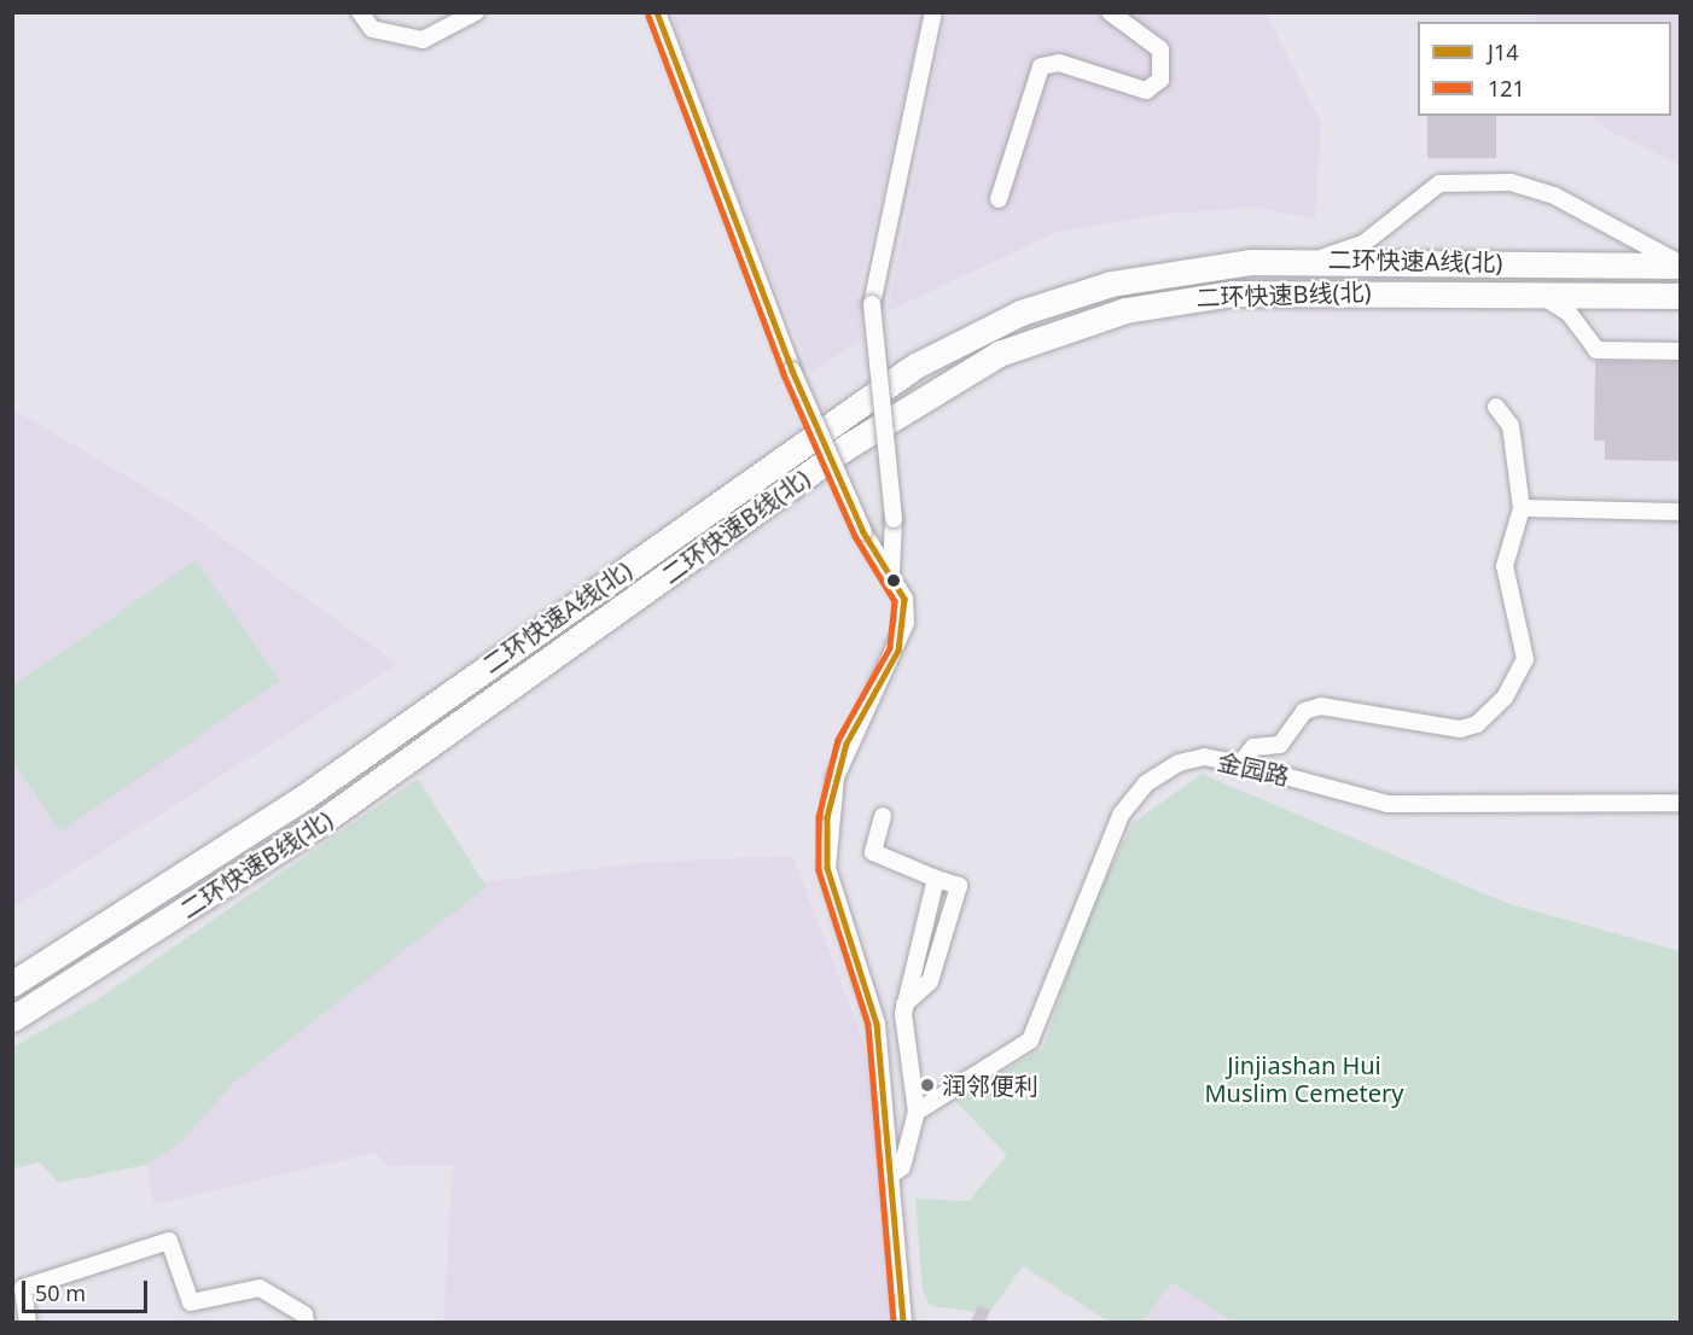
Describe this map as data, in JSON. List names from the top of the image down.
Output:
{
  "streets": {
    "highway": ["二环快速A线(北)", "二环快速B线(北)"],
    "street": ["金园路"]
  },
  "parks": ["Jinjiashan Hui Muslim Cemetery"],
  "places": ["润邻便利"],
  "lines": ["transit line J14", "transit line 121"],
  "legend": ["J14", "121"],
  "scale_bar": "50 m"
}
